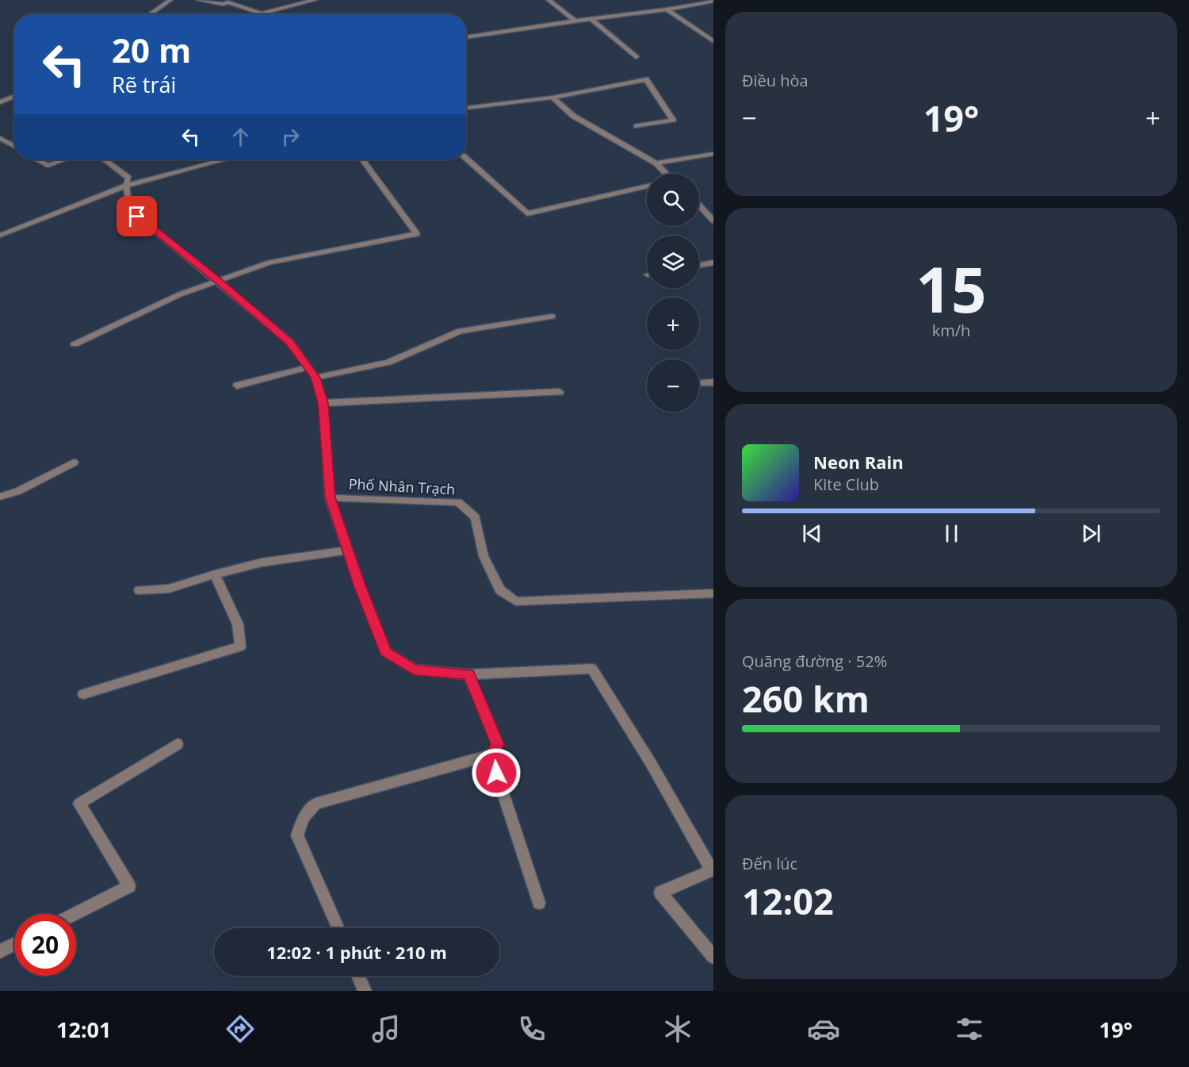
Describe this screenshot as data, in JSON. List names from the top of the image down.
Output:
{
  "streets": {
    "street": ["Phố Nhân Trạch"]
  },
  "page": {
    "tile": [
      "Điều hòa",
      ["15", "km/h"],
      ["Quãng đường · 52%", "260 km"],
      ["Đến lúc", "12:02"]
    ],
    "turn": ["20 m", "Rẽ trái"],
    "heat": ["−", "19°", "+"],
    "map_buttons": ["+", "−"],
    "song": ["Neon Rain", "Kite Club"],
    "limit": "20",
    "trip": "12:02 · 1 phút · 210 m",
    "tabs": ["12:01", "19°"]
  }
}
